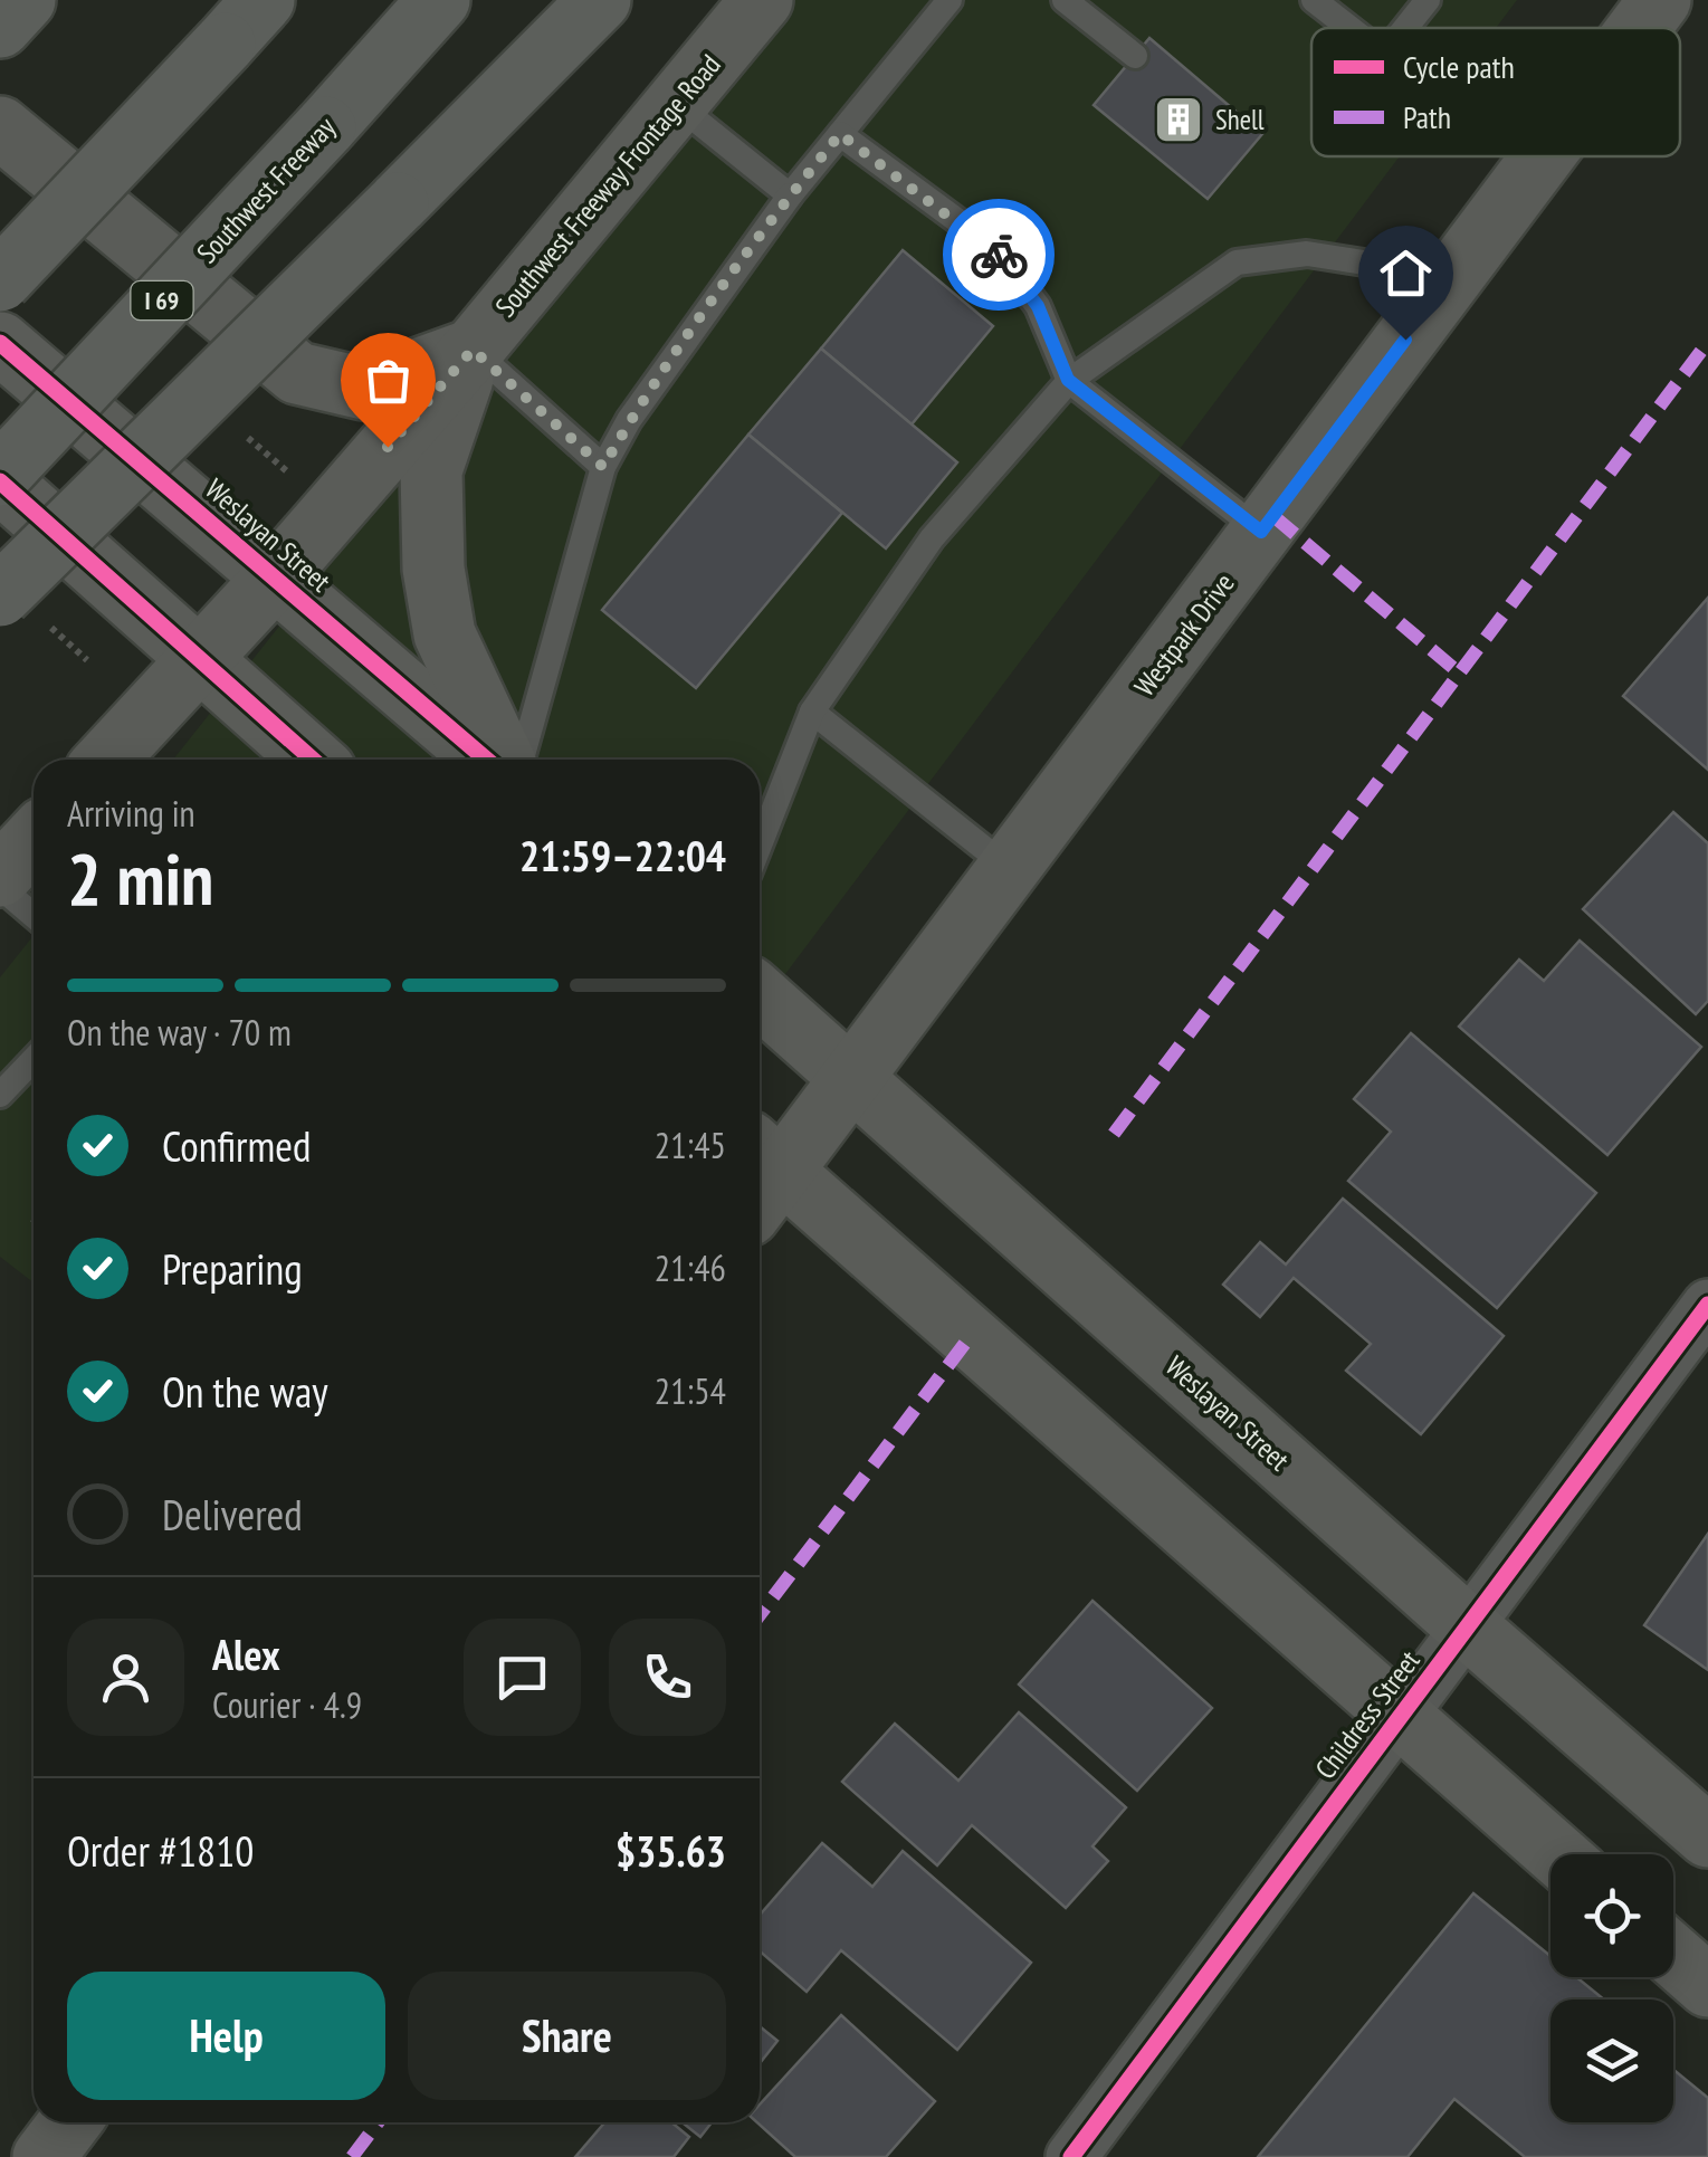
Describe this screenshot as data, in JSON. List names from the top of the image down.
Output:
{
  "streets": {
    "highway": ["Southwest Freeway", "I 69"],
    "main road": ["Southwest Freeway Frontage Road", "Weslayan Street", "Westpark Drive"],
    "street": ["Childress Street"]
  },
  "crossings": [
    ["Southwest Freeway Frontage Road", "Weslayan Street"],
    ["Weslayan Street", "Westpark Drive"],
    ["Weslayan Street", "Childress Street"]
  ],
  "places": {
    "building": ["Shell"]
  },
  "legend": ["Cycle path", "Path"],
  "page": {
    "heading": ["2 min", "Arriving in", "21:59–22:04"],
    "panel": [
      "Alex",
      "Courier · 4.9",
      "Order #1810",
      "$35.63"
    ],
    "bar": "On the way · 70 m",
    "list": [
      ["Confirmed", "21:45"],
      ["Preparing", "21:46"],
      ["On the way", "21:54"],
      "Delivered"
    ],
    "buttons": ["Help", "Share"]
  }
}
